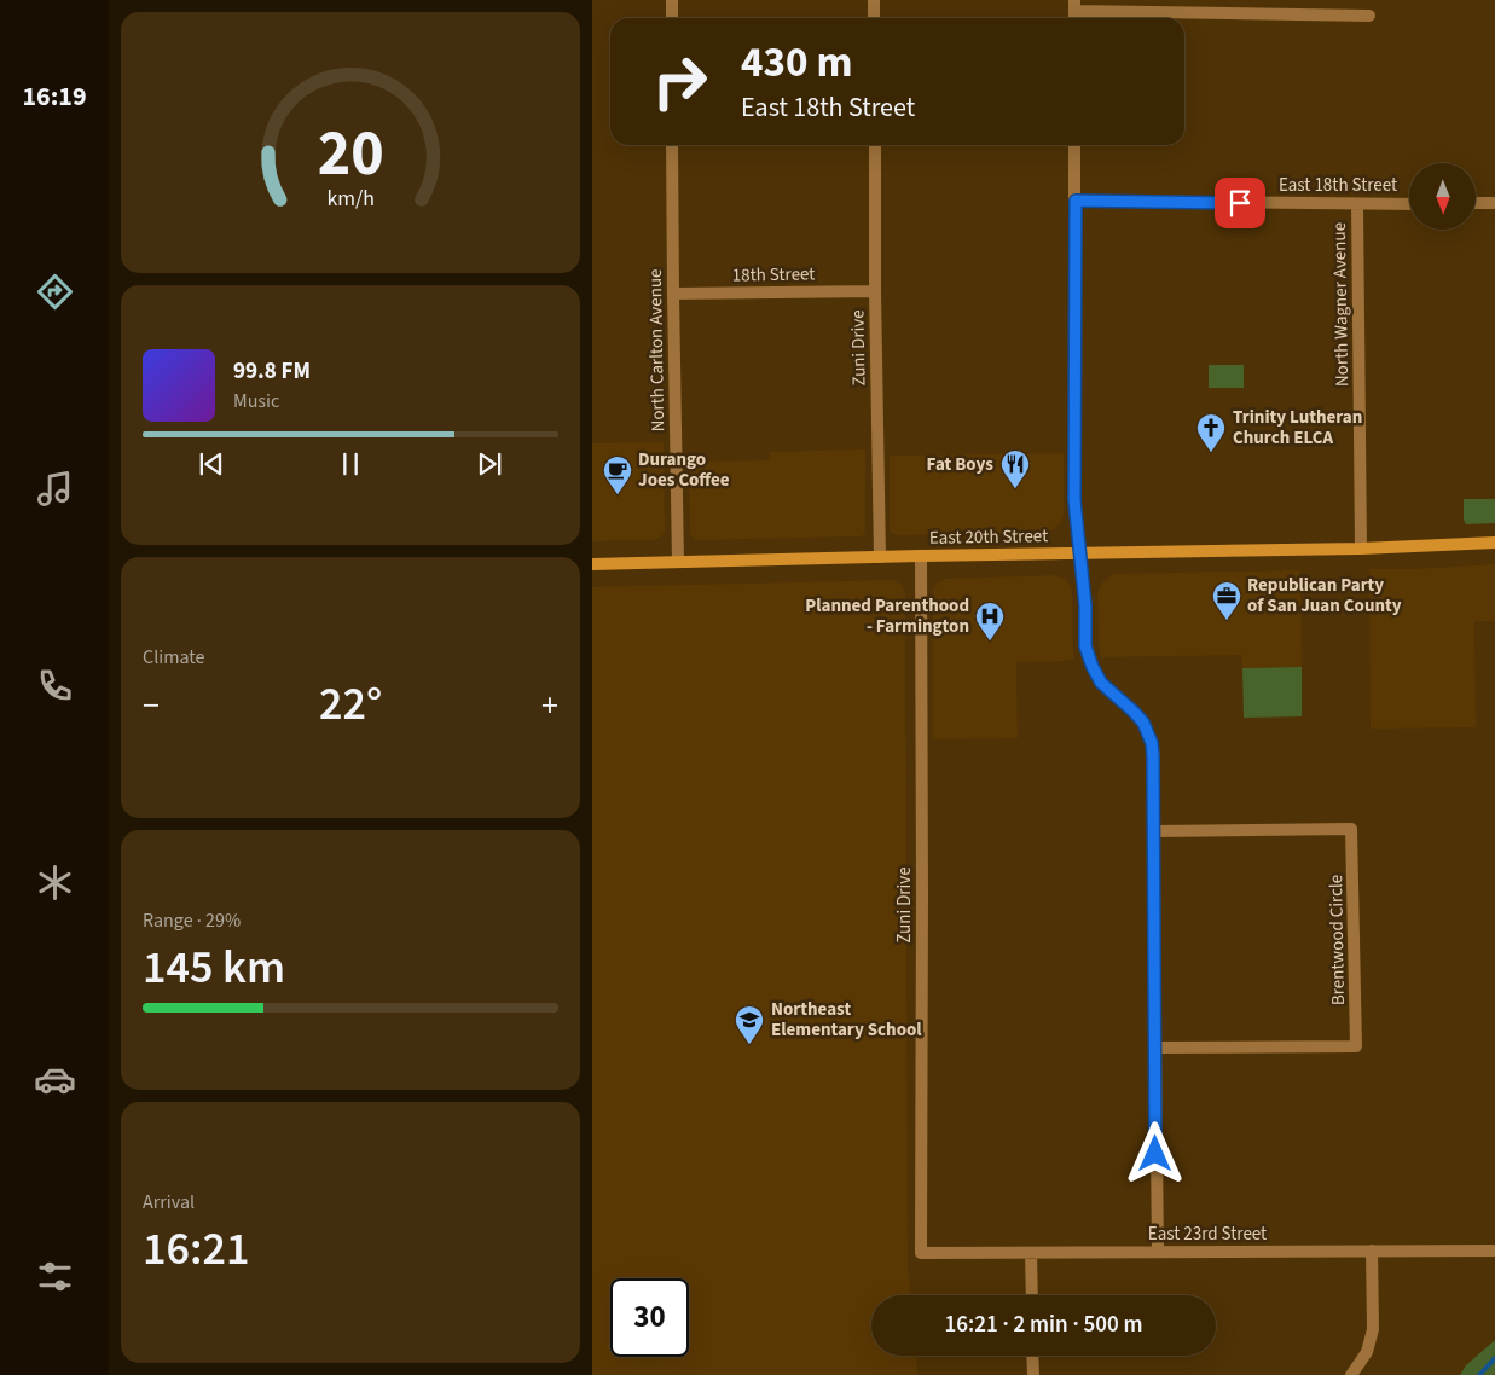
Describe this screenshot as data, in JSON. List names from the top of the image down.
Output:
{
  "streets": {
    "main road": ["East 20th Street"],
    "street": [
      "East 18th Street",
      "18th Street",
      "North Wagner Avenue",
      "Zuni Drive",
      "North Carlton Avenue",
      "Brentwood Circle",
      "East 23rd Street"
    ]
  },
  "crossings": [
    ["East 18th Street", "North Wagner Avenue"],
    ["18th Street", "Zuni Drive"],
    ["18th Street", "North Carlton Avenue"],
    ["North Wagner Avenue", "East 20th Street"],
    ["Zuni Drive", "East 20th Street"],
    ["Zuni Drive", "East 23rd Street"],
    ["North Carlton Avenue", "East 20th Street"]
  ],
  "places": {
    "church": ["Trinity Lutheran Church ELCA"],
    "restaurant": ["Fat Boys"],
    "cafe": ["Durango Joes Coffee"],
    "office": ["Republican Party of San Juan County"],
    "hospital": ["Planned Parenthood - Farmington"],
    "school or university": ["Northeast Elementary School"]
  },
  "north": "bottom",
  "page": {
    "tabs": "16:19",
    "turn": ["430 m", "East 18th Street"],
    "song": ["99.8 FM", "Music"],
    "tile": [
      "Climate",
      ["Range · 29%", "145 km"],
      ["Arrival", "16:21"]
    ],
    "heat": ["−", "22°", "+"],
    "limit": "30",
    "trip": "16:21 · 2 min · 500 m",
    "gauge": ["20", "km/h"]
  }
}
